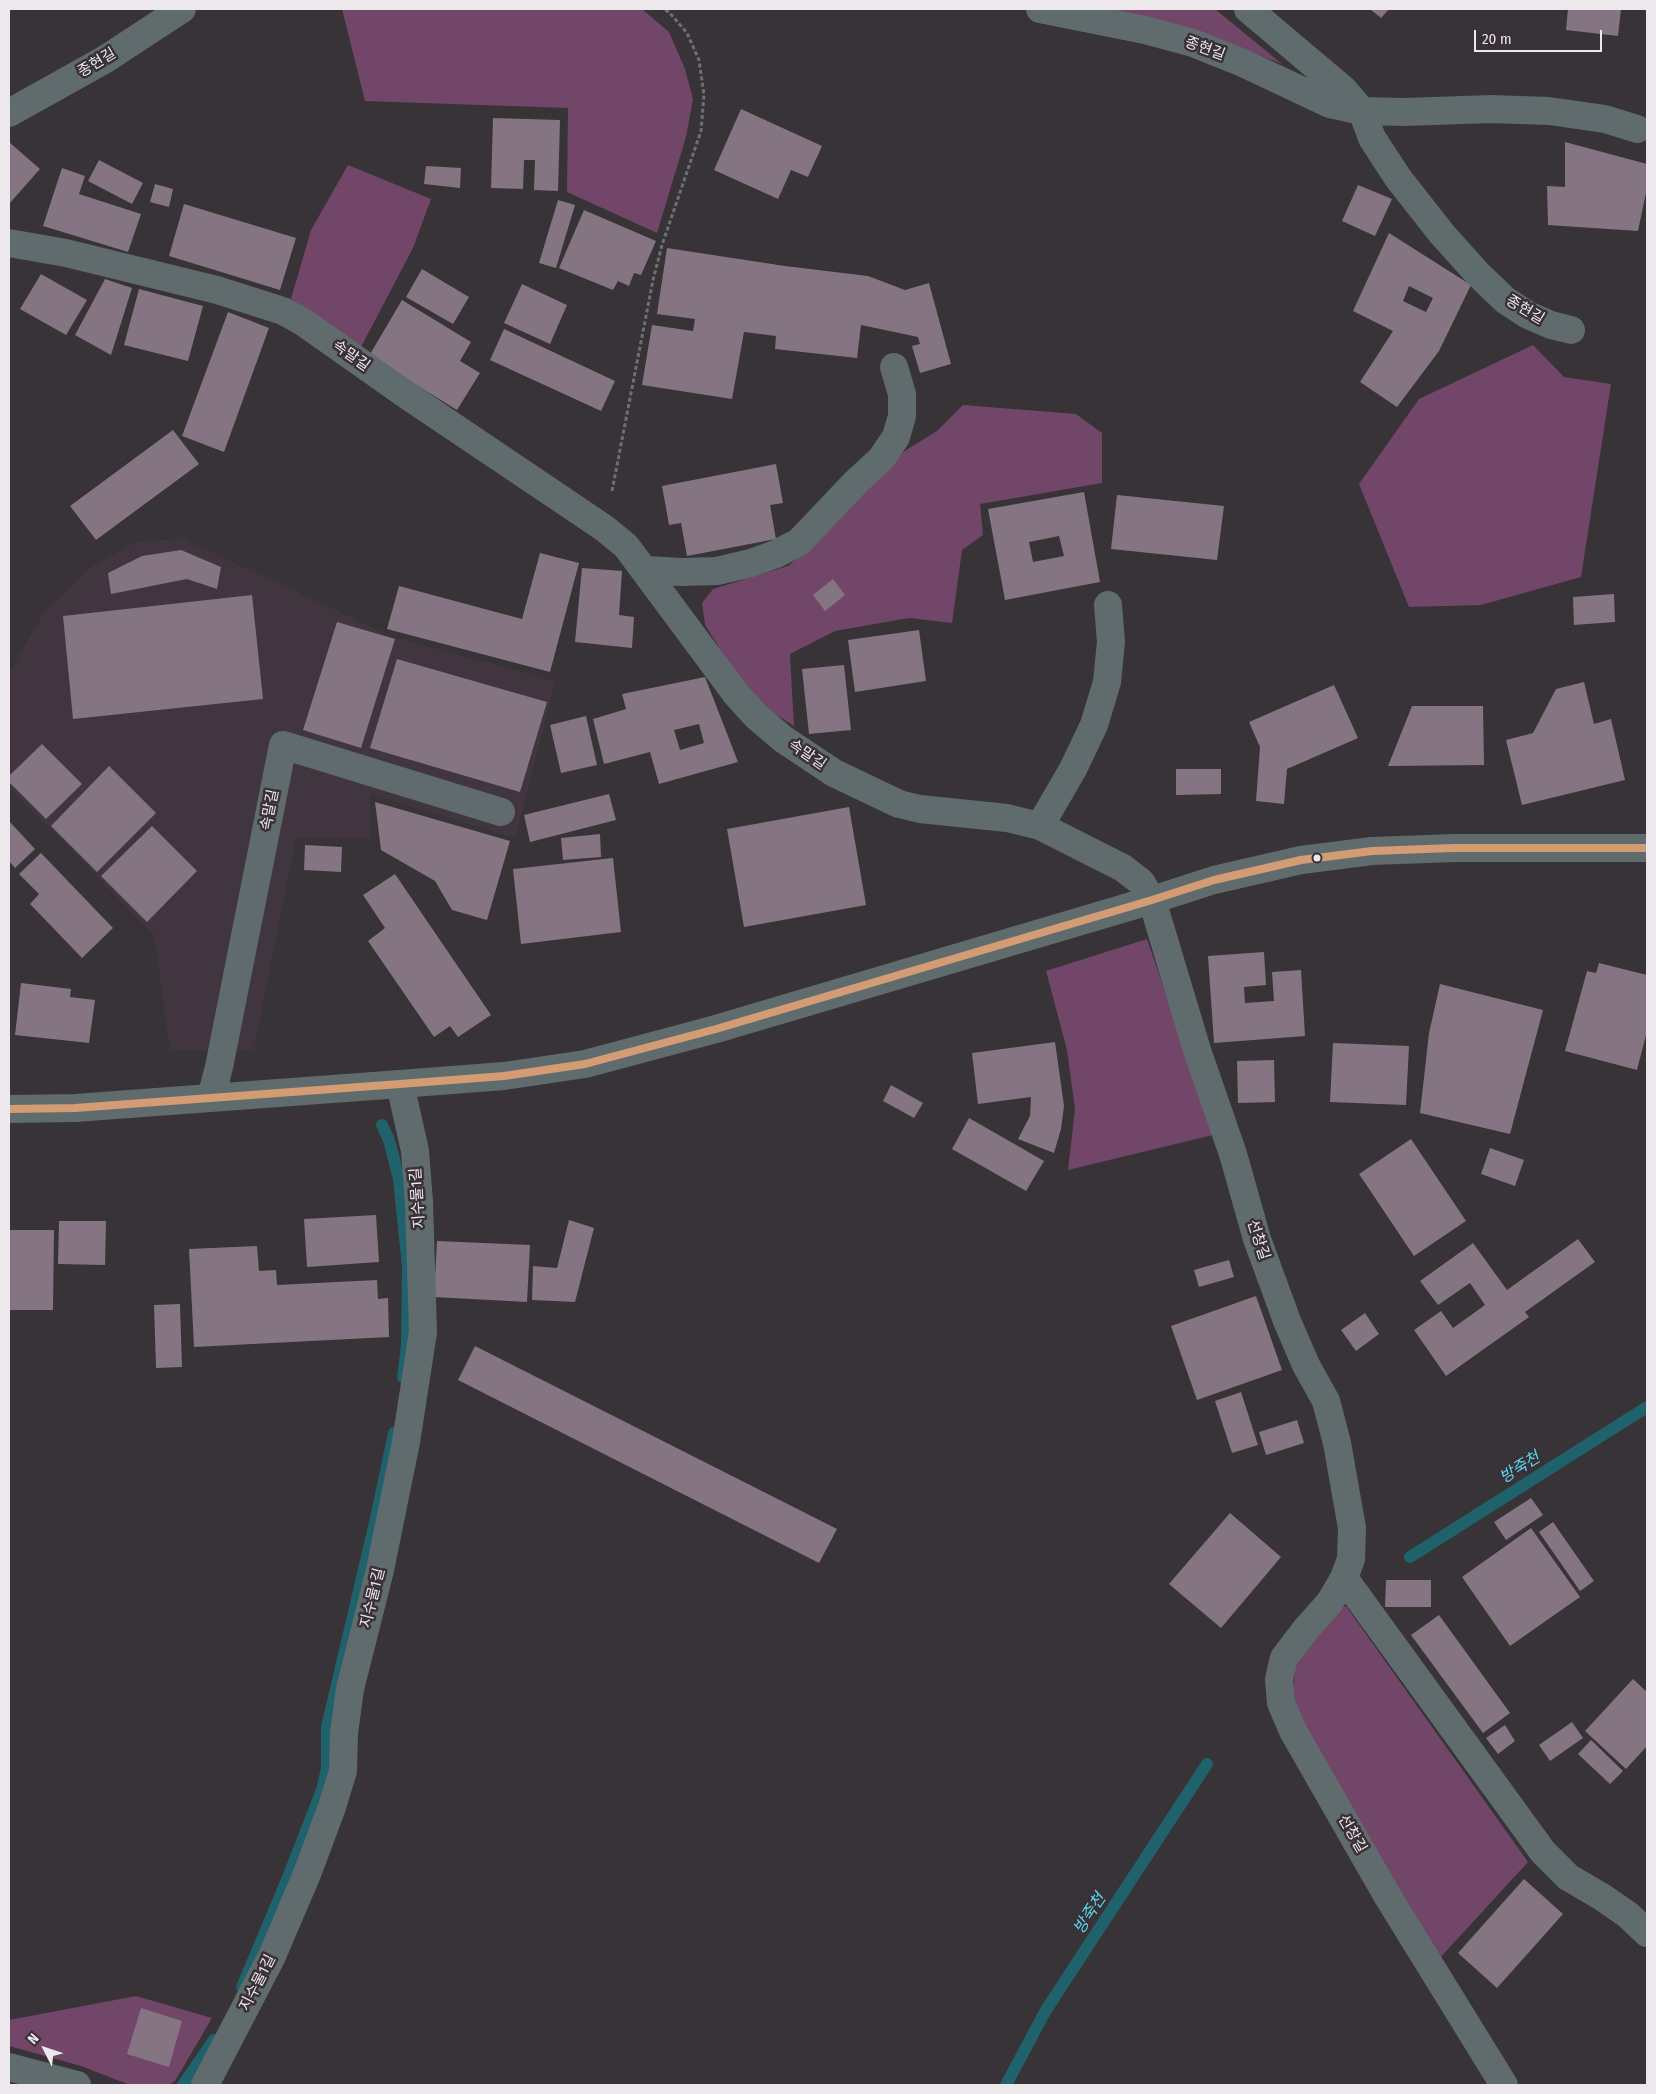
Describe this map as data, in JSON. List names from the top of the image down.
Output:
{
  "streets": {
    "street": [
      "종현길",
      "속말길",
      "지수물1길",
      "선창길"
    ]
  },
  "crossings": [
    ["속말길", "선창길"]
  ],
  "water": ["방죽천"],
  "scale_bar": "20 m",
  "north": "top left"
}
